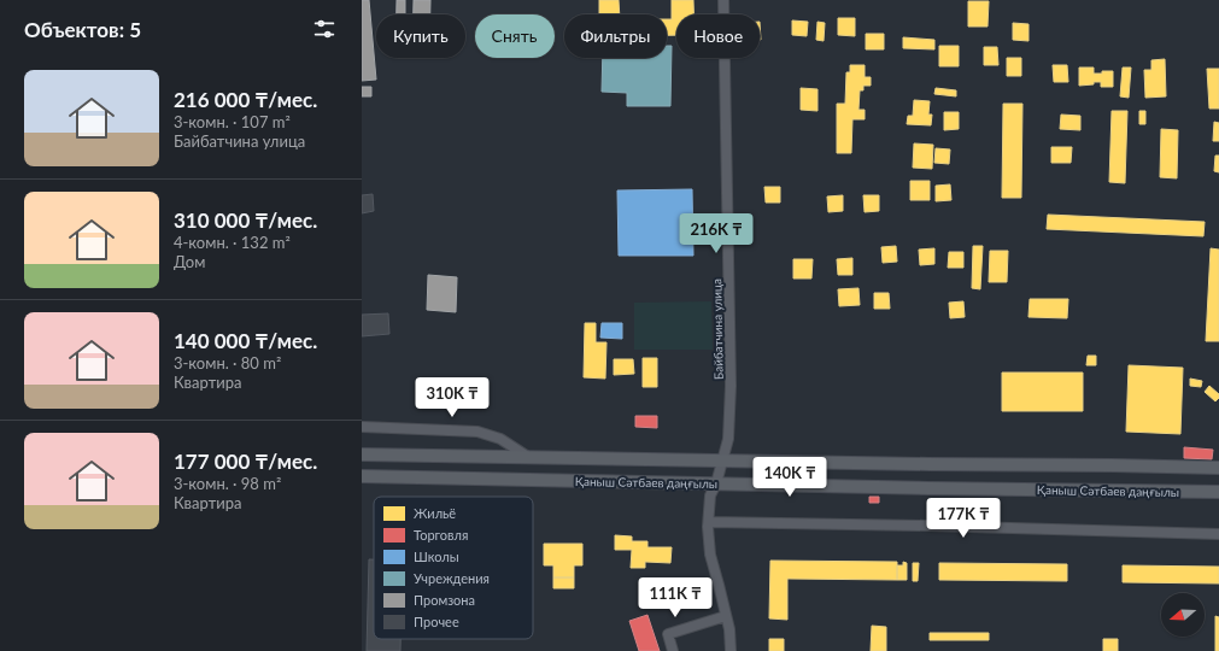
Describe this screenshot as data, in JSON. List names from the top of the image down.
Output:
{
  "streets": {
    "main road": ["Қаныш Сәтбаев даңғылы"],
    "street": ["Байбатчина улица"]
  },
  "crossings": [
    ["Байбатчина улица", "Қаныш Сәтбаев даңғылы"]
  ],
  "legend": [
    "Жильё",
    "Торговля",
    "Школы",
    "Учреждения",
    "Промзона",
    "Прочее"
  ],
  "north": "left",
  "page": {
    "heading": "Объектов: 5",
    "chip": [
      "Купить",
      "Снять",
      "Фильтры",
      "Новое"
    ],
    "list": [
      {
        "name": "216 000 ₸/мес.",
        "note": "3-комн. · 107 m² · Байбатчина улица"
      },
      {
        "name": "310 000 ₸/мес.",
        "note": "4-комн. · 132 m² · Дом"
      },
      {
        "name": "140 000 ₸/мес.",
        "note": "3-комн. · 80 m² · Квартира"
      },
      {
        "name": "177 000 ₸/мес.",
        "note": "3-комн. · 98 m² · Квартира"
      }
    ],
    "price": [
      "216K ₸",
      "310K ₸",
      "140K ₸",
      "177K ₸",
      "111K ₸"
    ]
  }
}
